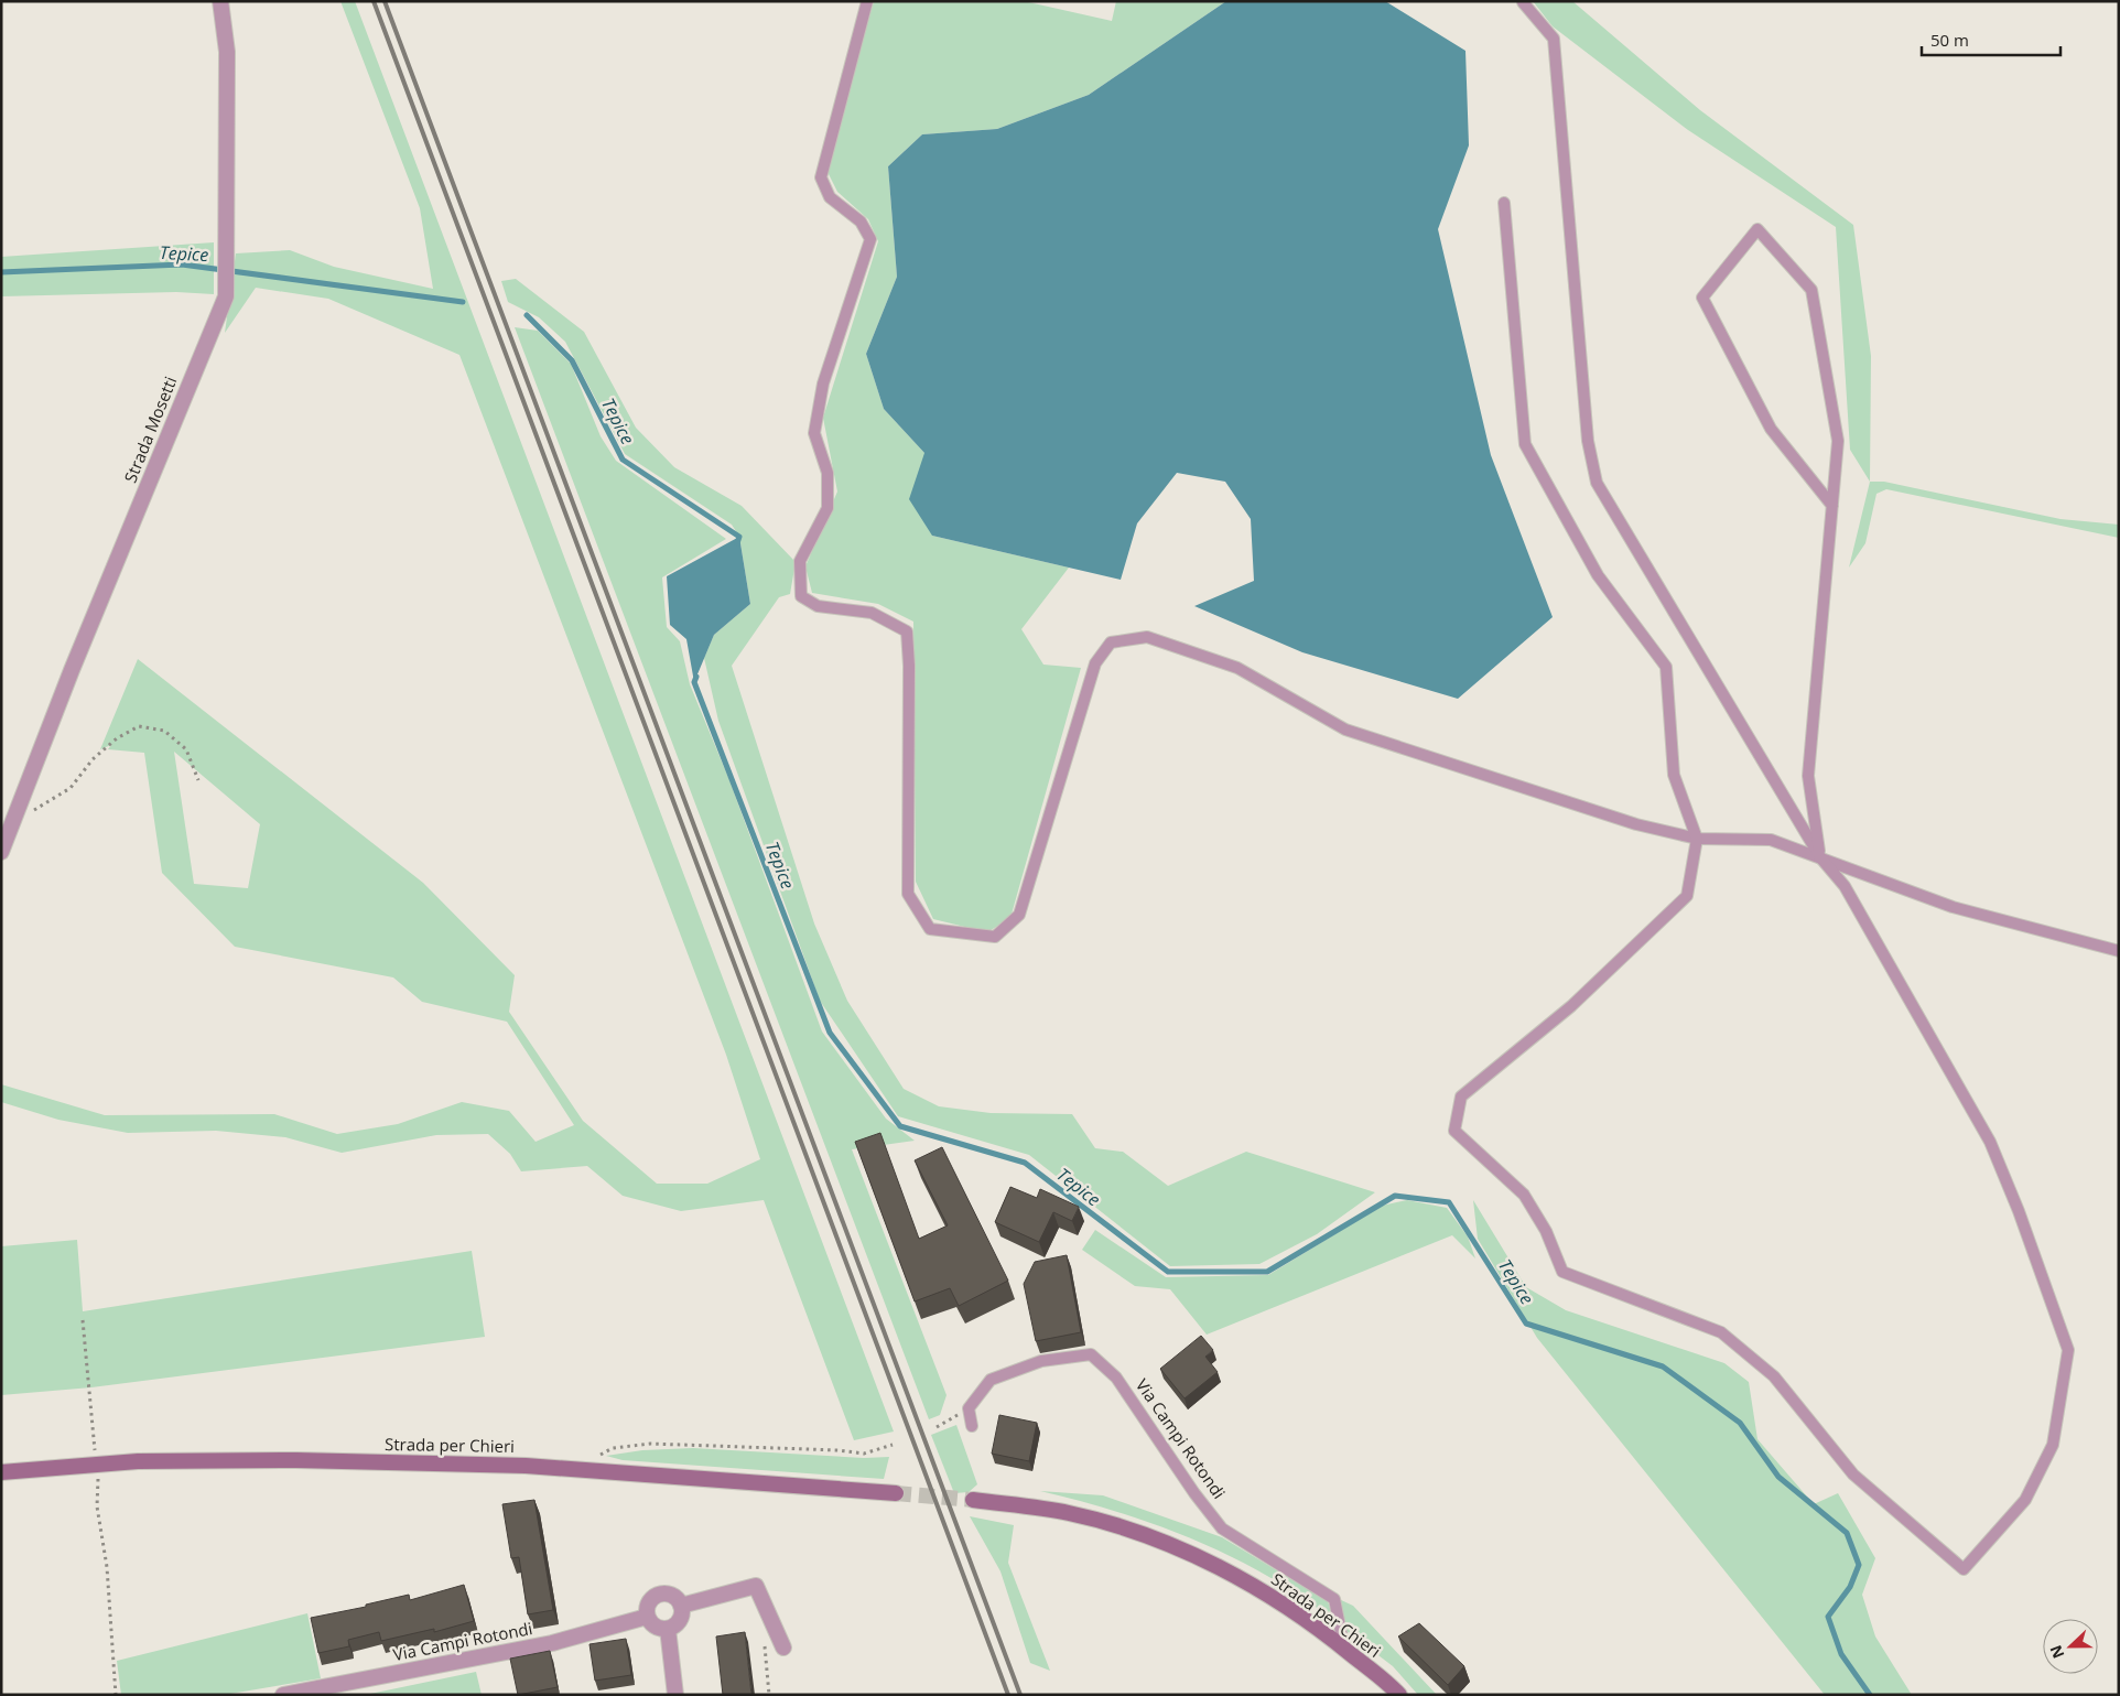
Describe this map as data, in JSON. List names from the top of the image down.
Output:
{
  "streets": {
    "main road": ["Strada per Chieri"],
    "street": ["Strada Mosetti", "Via Campi Rotondi"]
  },
  "crossings": [
    ["Via Campi Rotondi", "Strada per Chieri"]
  ],
  "water": ["Tepice"],
  "scale_bar": "50 m",
  "north": "left"
}
